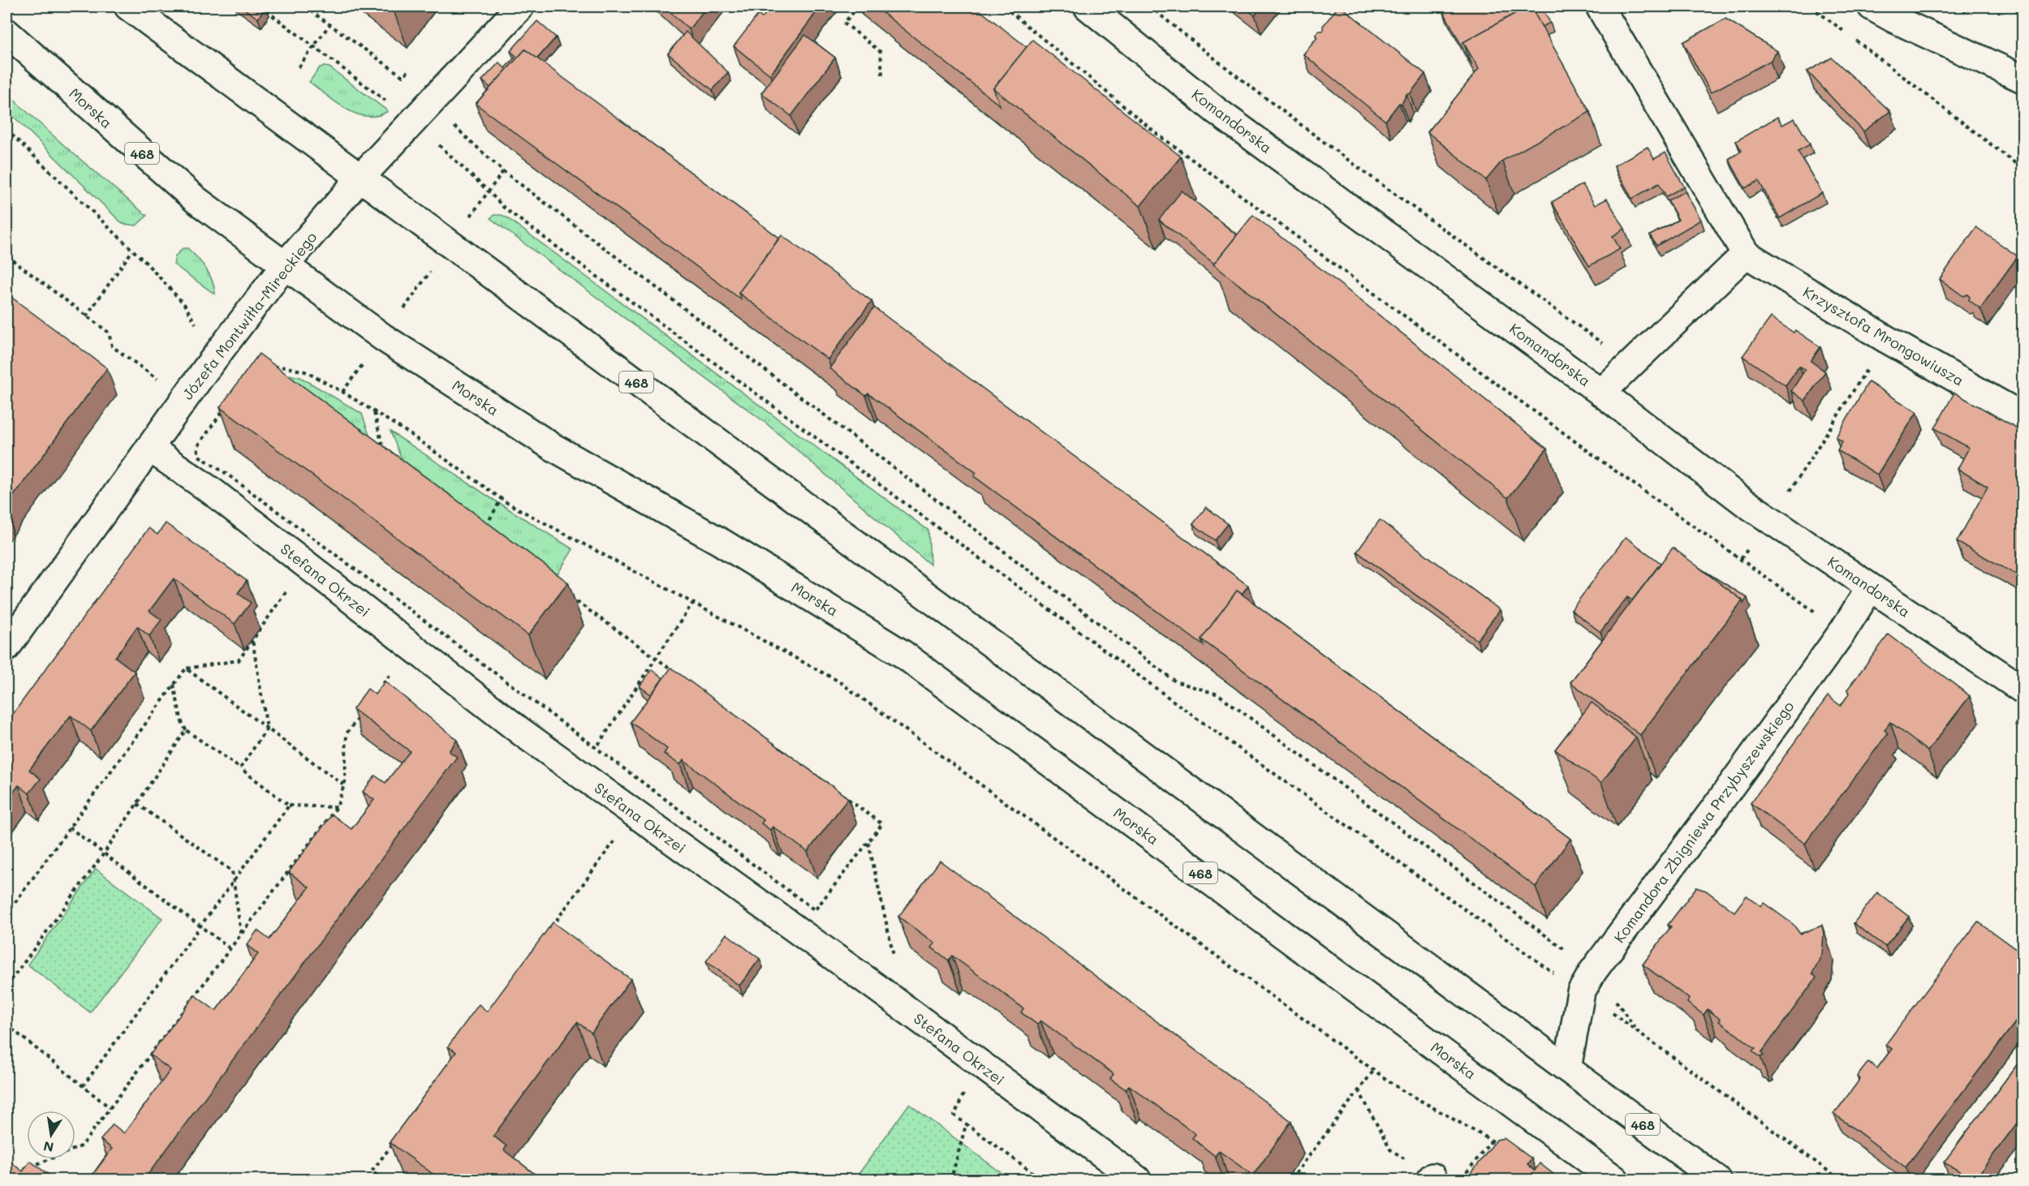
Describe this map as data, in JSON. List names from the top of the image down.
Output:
{
  "streets": {
    "street": [
      "Morska",
      "Komandorska",
      "468",
      "Józefa Montwiłła-Mireckiego",
      "Krzysztofa Mrongowiusza",
      "Stefana Okrzei",
      "Komandora Zbigniewa Przybyszewskiego"
    ]
  },
  "crossings": [
    ["Morska", "Józefa Montwiłła-Mireckiego"],
    ["Komandorska", "Komandora Zbigniewa Przybyszewskiego"],
    ["468", "Józefa Montwiłła-Mireckiego"],
    ["468", "Komandora Zbigniewa Przybyszewskiego"],
    ["Józefa Montwiłła-Mireckiego", "Stefana Okrzei"]
  ],
  "north": "bottom"
}
